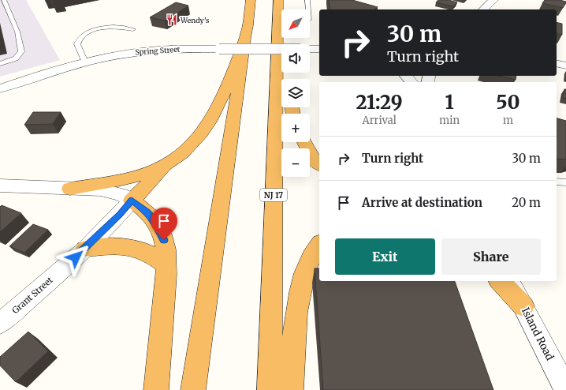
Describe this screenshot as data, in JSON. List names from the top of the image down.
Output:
{
  "streets": {
    "highway": ["NJ 17"],
    "street": ["Spring Street", "Grant Street", "Island Road"]
  },
  "places": {
    "restaurant": ["Wendy's"]
  },
  "north": "bottom left",
  "page": {
    "map_buttons": ["+", "−"],
    "turn": ["30 m", "Turn right"],
    "eta": [
      "21:29",
      "Arrival",
      "1",
      "min",
      "50",
      "m"
    ],
    "list": [
      {
        "name": "Turn right",
        "value": "30 m"
      },
      {
        "name": "Arrive at destination",
        "value": "20 m"
      }
    ],
    "buttons": ["Exit", "Share"]
  }
}
